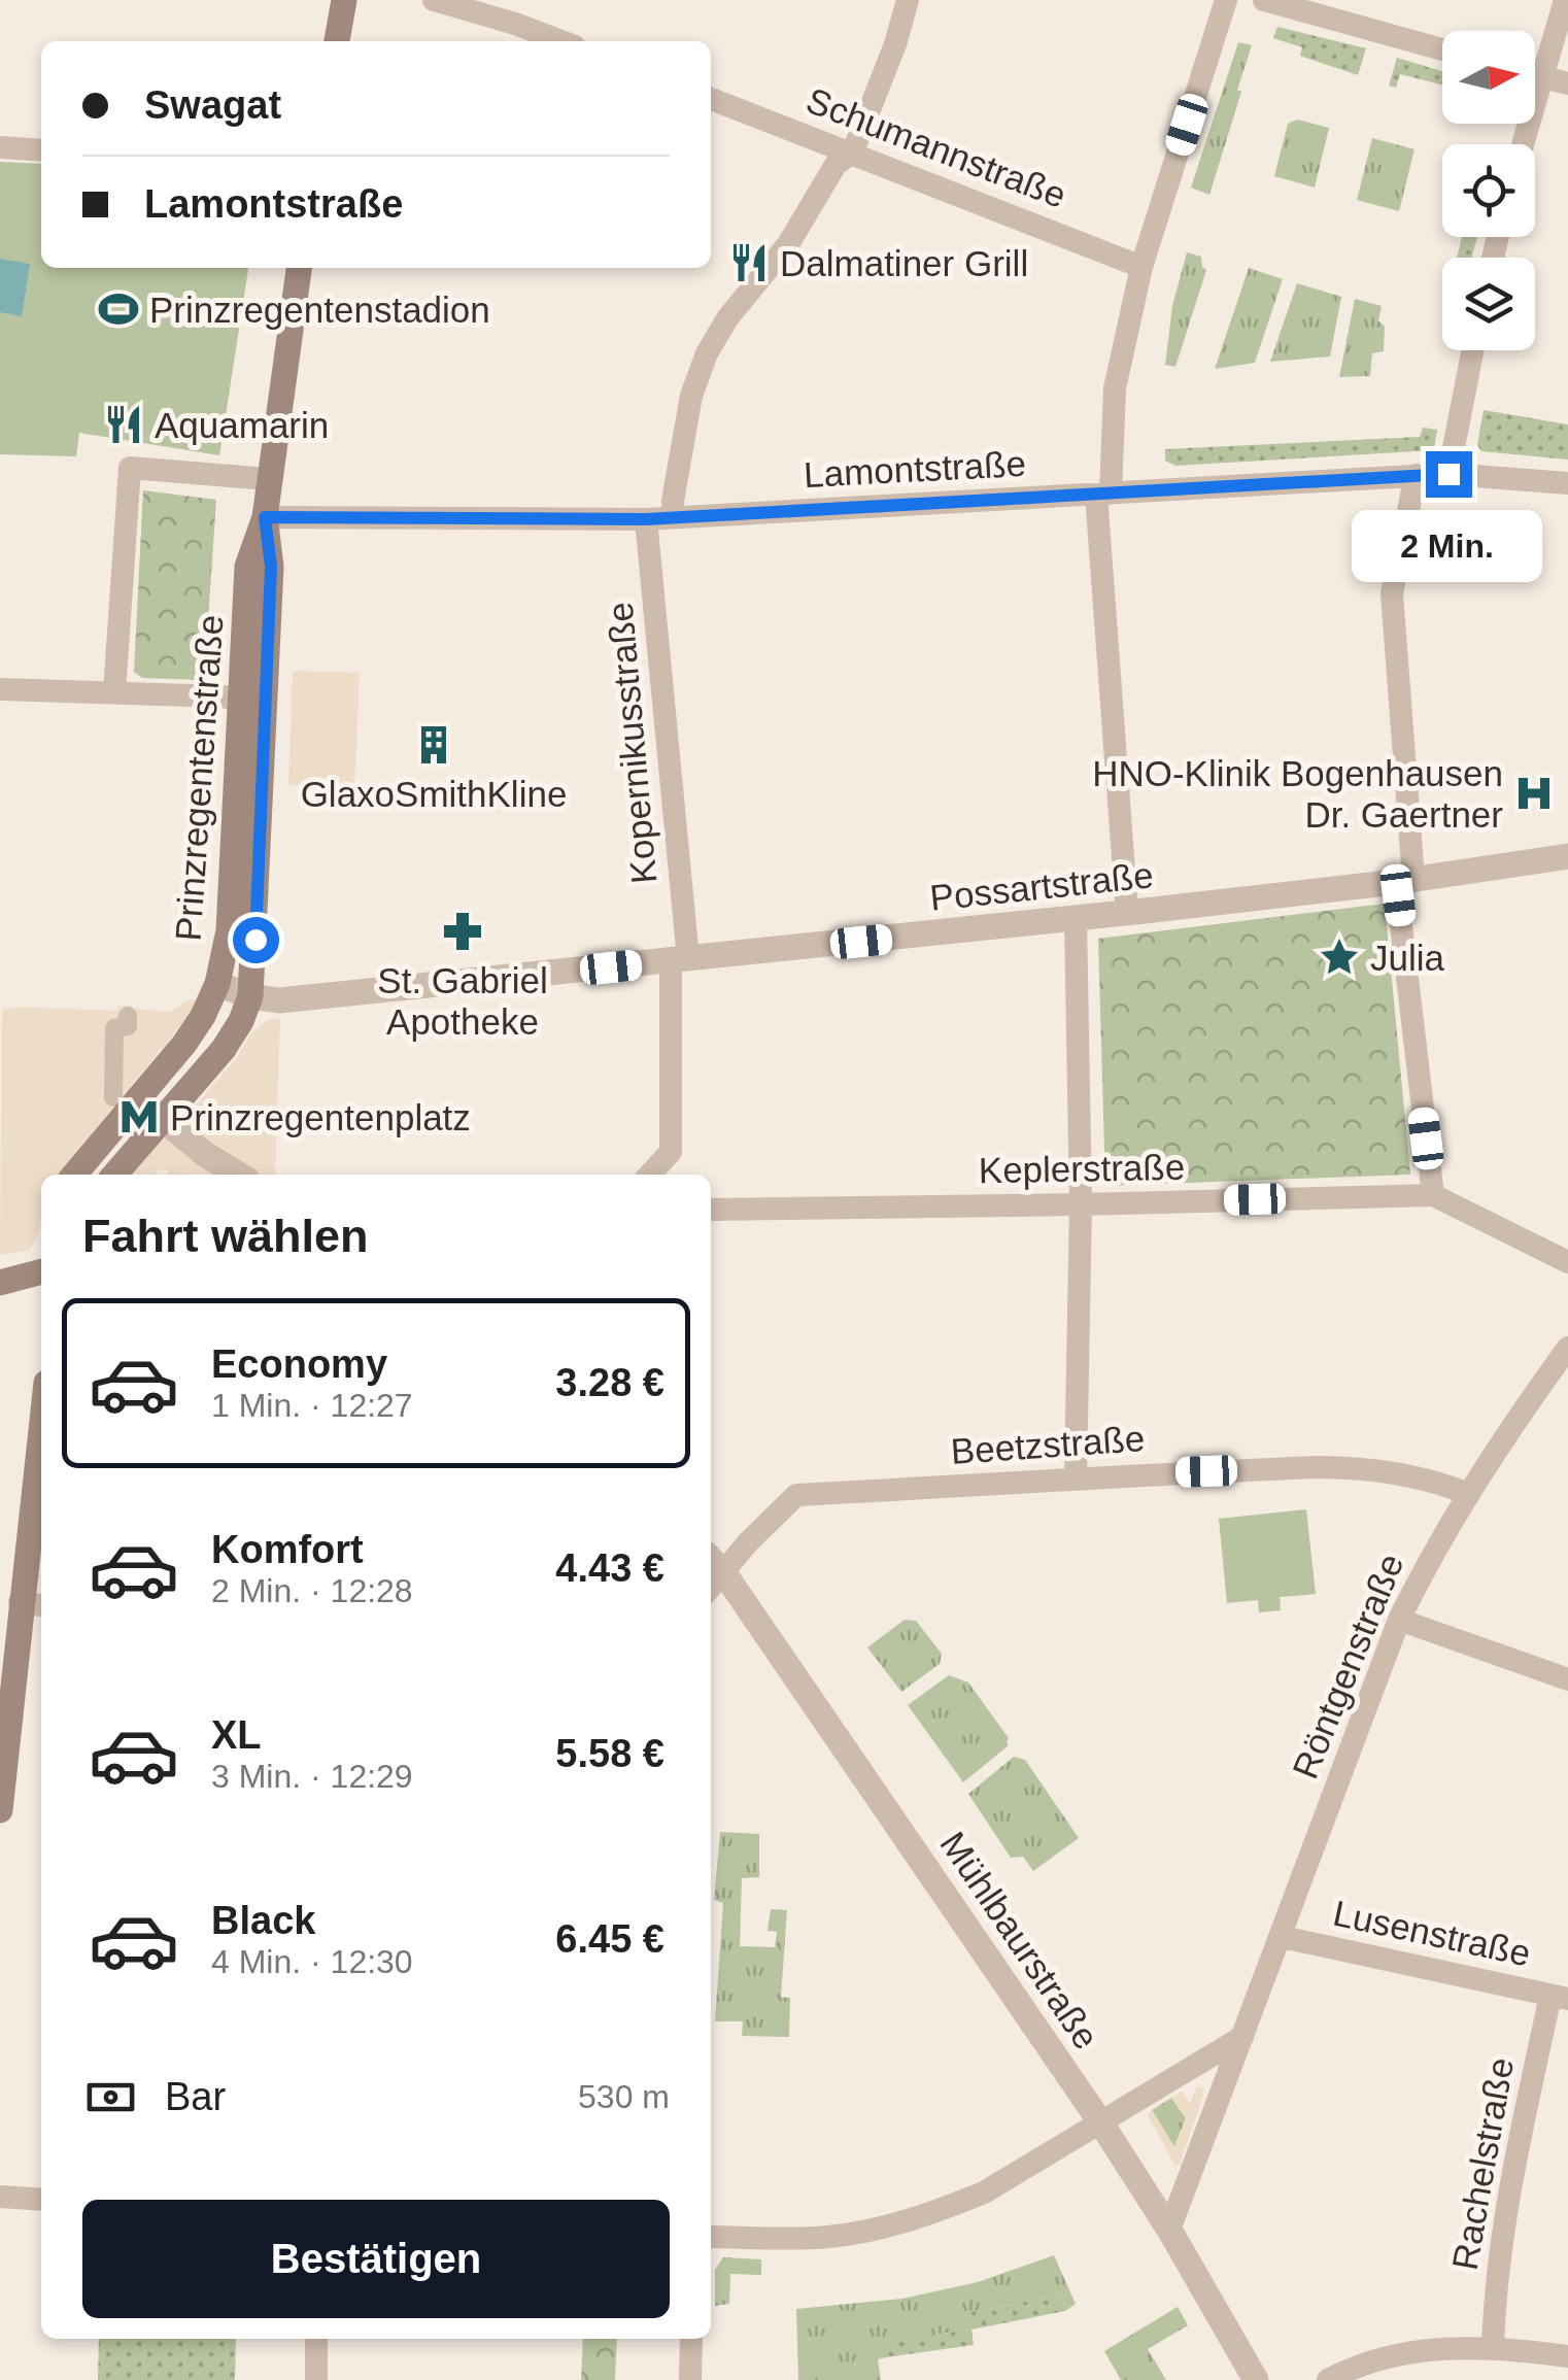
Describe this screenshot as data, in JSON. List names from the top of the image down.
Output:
{
  "streets": {
    "main road": ["Prinzregentenstraße"],
    "street": [
      "Schumannstraße",
      "Lamontstraße",
      "Kopernikusstraße",
      "Possartstraße",
      "Keplerstraße",
      "Beetzstraße",
      "Röntgenstraße",
      "Lusenstraße",
      "Mühlbaurstraße",
      "Rachelstraße"
    ]
  },
  "crossings": [
    ["Lamontstraße", "Kopernikusstraße"],
    ["Lamontstraße", "Prinzregentenstraße"],
    ["Kopernikusstraße", "Possartstraße"],
    ["Prinzregentenstraße", "Possartstraße"],
    ["Beetzstraße", "Röntgenstraße"],
    ["Beetzstraße", "Mühlbaurstraße"],
    ["Röntgenstraße", "Lusenstraße"],
    ["Röntgenstraße", "Mühlbaurstraße"],
    ["Lusenstraße", "Rachelstraße"]
  ],
  "places": {
    "restaurant": ["Dalmatiner Grill", "Aquamarin"],
    "sports": ["Prinzregentenstadion"],
    "building": ["GlaxoSmithKline"],
    "hospital": ["HNO-Klinik Bogenhausen Dr. Gaertner"],
    "pharmacy": ["St. Gabriel Apotheke"],
    "place": ["Julia"],
    "metro station": ["Prinzregentenplatz"]
  },
  "north": "right",
  "page": {
    "banner": ["Swagat", "Lamontstraße"],
    "bubble": "2 Min.",
    "heading": "Fahrt wählen",
    "list": [
      {
        "name": "Economy",
        "note": "1 Min. · 12:27",
        "value": "3.28 €"
      },
      {
        "name": "Komfort",
        "note": "2 Min. · 12:28",
        "value": "4.43 €"
      },
      {
        "name": "XL",
        "note": "3 Min. · 12:29",
        "value": "5.58 €"
      },
      {
        "name": "Black",
        "note": "4 Min. · 12:30",
        "value": "6.45 €"
      }
    ],
    "pay": ["Bar", "530 m"],
    "buttons": "Bestätigen"
  }
}
